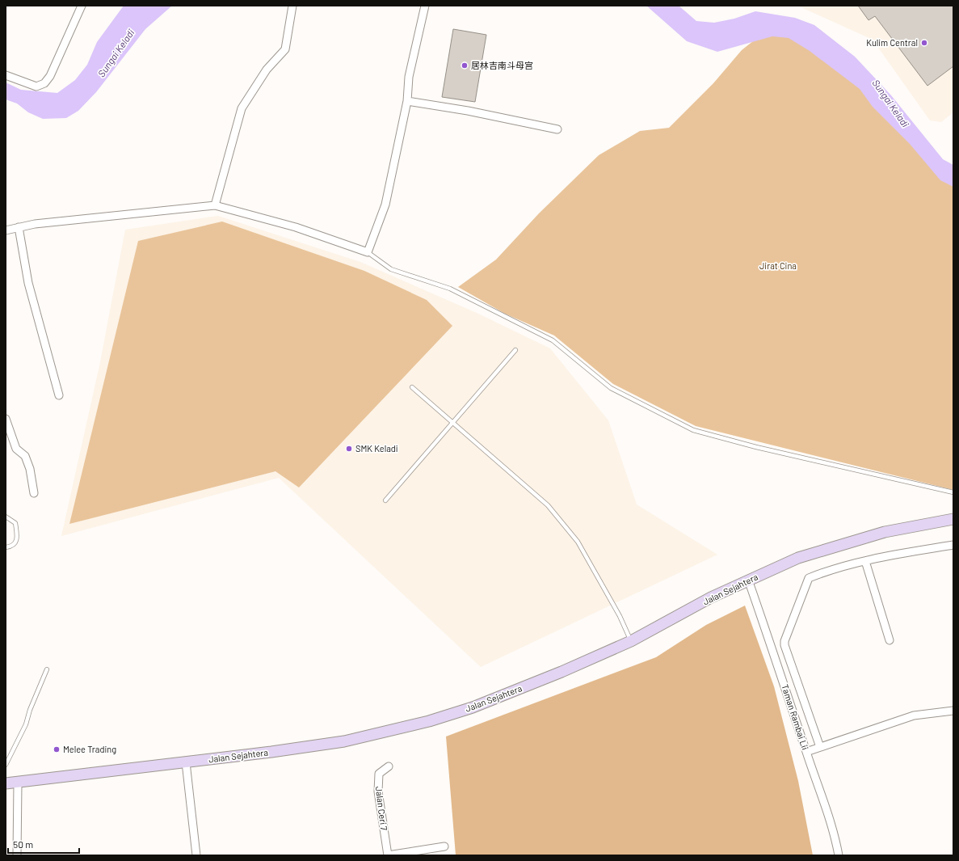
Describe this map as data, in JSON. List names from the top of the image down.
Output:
{
  "streets": {
    "street": ["Jalan Sejahtera", "Taman Rambai Lii", "Jalan Ceri 7"]
  },
  "crossings": [
    ["Jalan Sejahtera", "Taman Rambai Lii"]
  ],
  "water": ["Sungai Keladi"],
  "parks": ["Jirat Cina"],
  "places": [
    "Kulim Central",
    "居林吉南斗母宫",
    "SMK Keladi",
    "Melee Trading"
  ],
  "scale_bar": "50 m"
}
